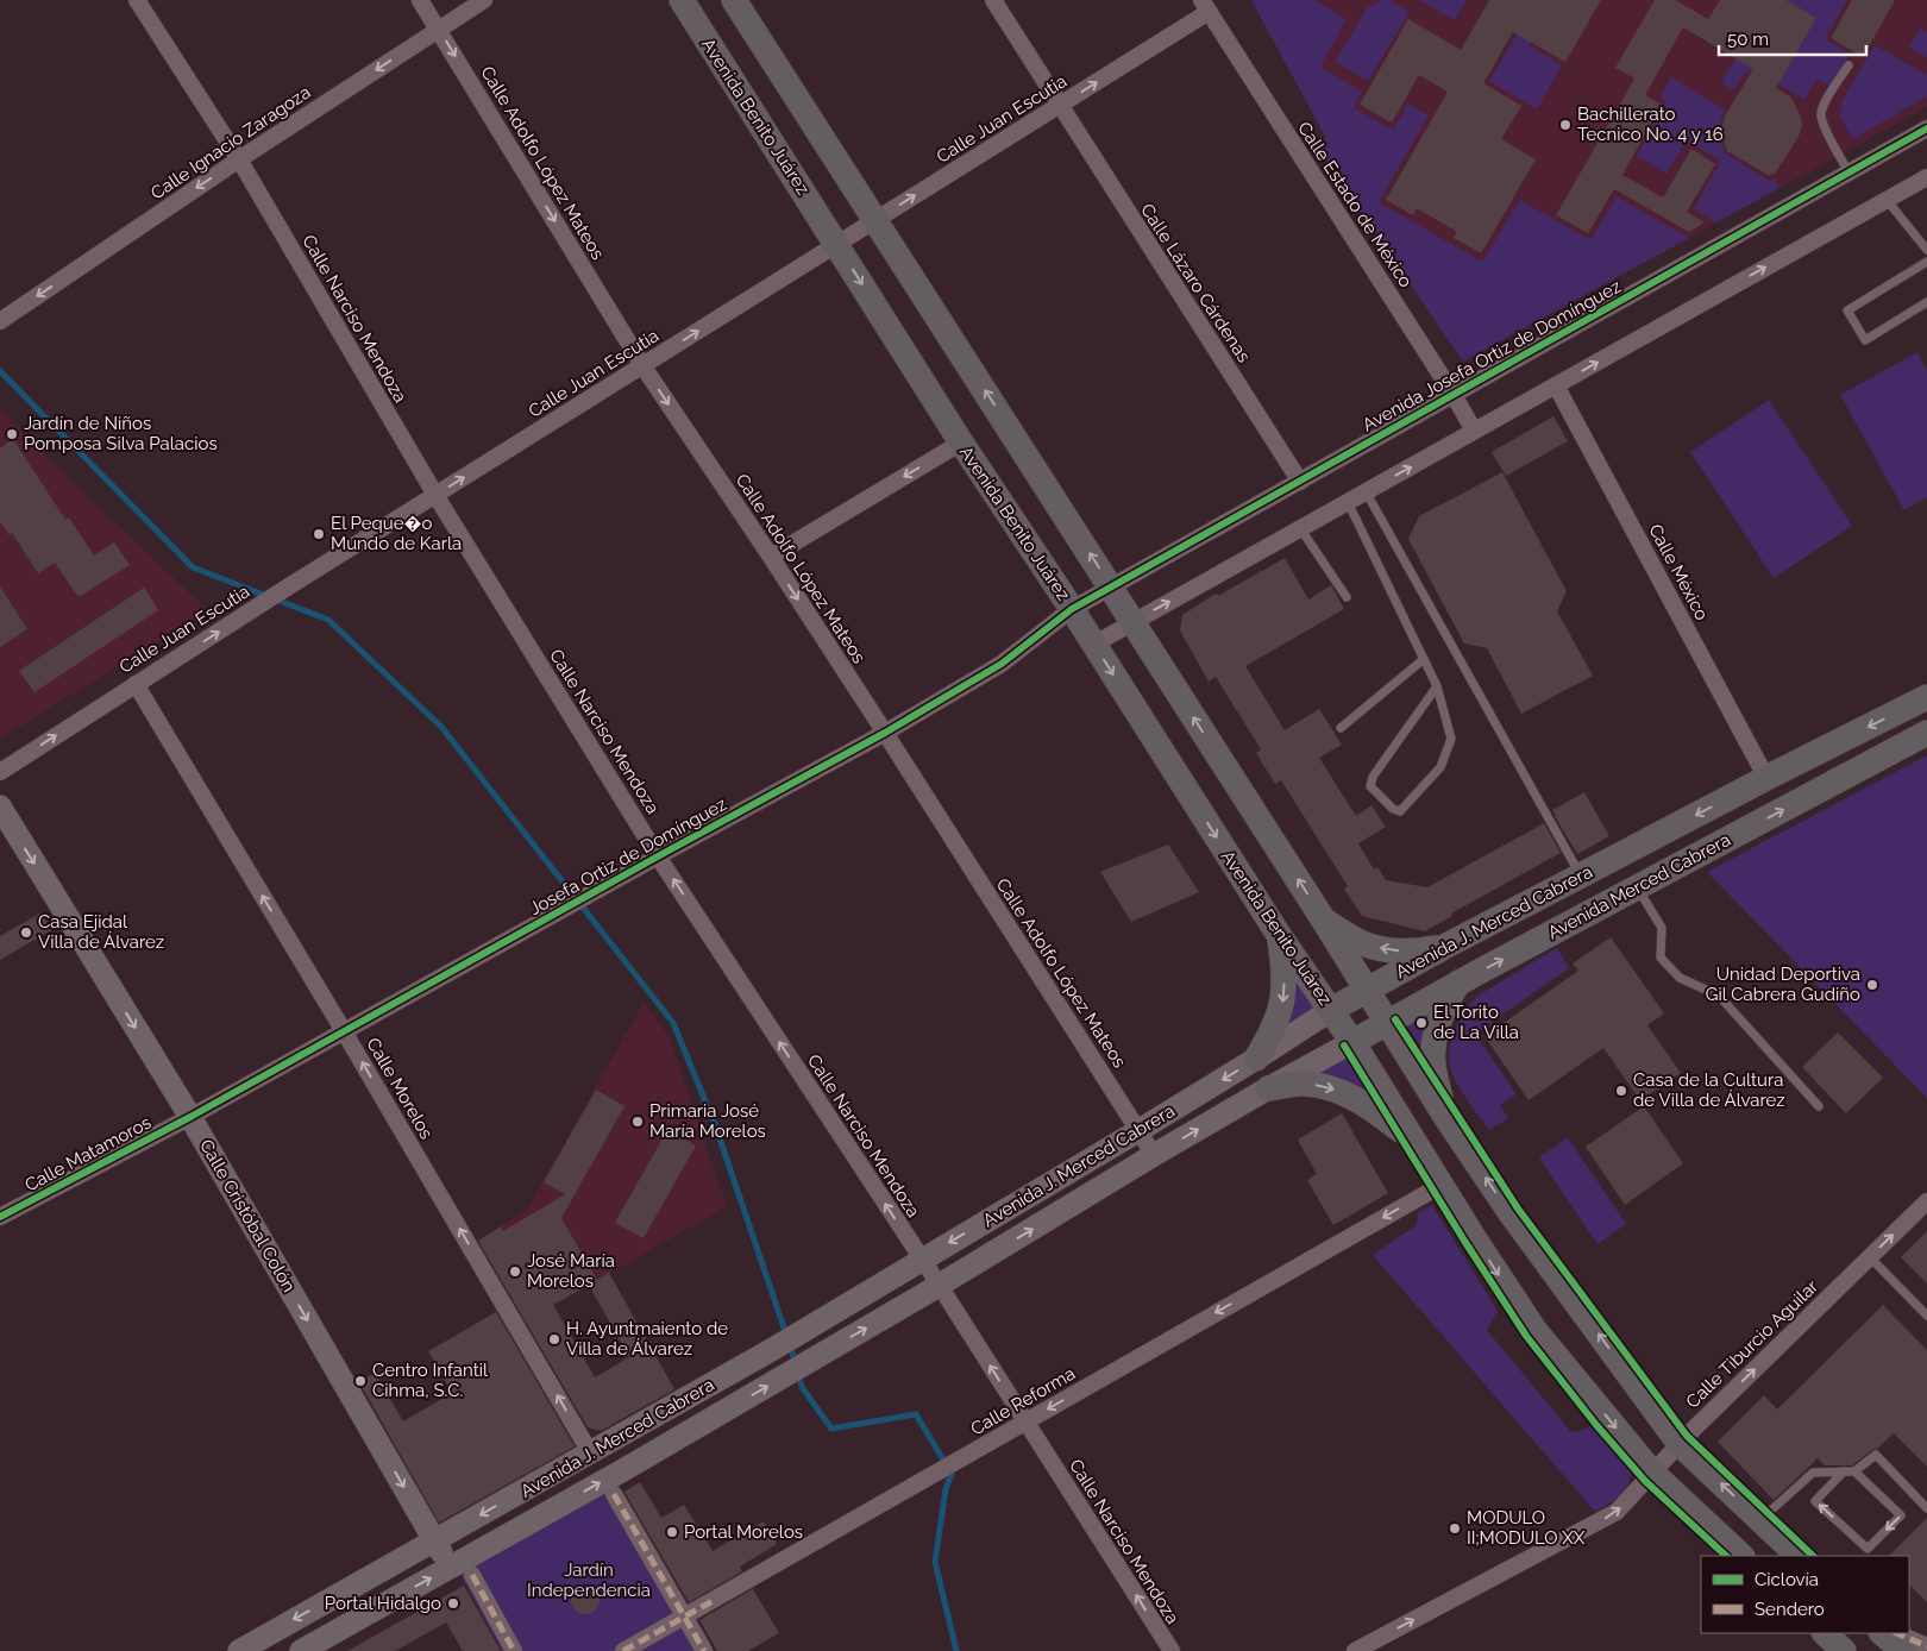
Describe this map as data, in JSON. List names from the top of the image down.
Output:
{
  "streets": {
    "main road": [
      "Avenida Benito Juárez",
      "Avenida Merced Cabrera",
      "Avenida J. Merced Cabrera",
      "Calle Cristóbal Colón"
    ],
    "street": [
      "Calle Juan Escutia",
      "Calle Ignacio Zaragoza",
      "Calle Adolfo López Mateos",
      "Calle Estado de México",
      "Calle Lázaro Cárdenas",
      "Calle Narciso Mendoza",
      "Avenida Josefa Ortiz de Domínguez",
      "Calle México",
      "Josefa Ortiz de Domínguez",
      "Calle Morelos",
      "Calle Matamoros",
      "Calle Tiburcio Aguilar",
      "Calle Reforma"
    ]
  },
  "crossings": [
    ["Avenida Benito Juárez", "Calle Juan Escutia"],
    ["Avenida Benito Juárez", "Avenida Josefa Ortiz de Domínguez"],
    ["Avenida Benito Juárez", "Josefa Ortiz de Domínguez"],
    ["Avenida Benito Juárez", "Avenida Merced Cabrera"],
    ["Avenida Benito Juárez", "Avenida J. Merced Cabrera"],
    ["Avenida Benito Juárez", "Calle Tiburcio Aguilar"],
    ["Avenida Benito Juárez", "Calle Reforma"],
    ["Calle Juan Escutia", "Calle Adolfo López Mateos"],
    ["Calle Juan Escutia", "Calle Estado de México"],
    ["Calle Juan Escutia", "Calle Lázaro Cárdenas"],
    ["Calle Juan Escutia", "Calle Narciso Mendoza"],
    ["Calle Juan Escutia", "Calle Morelos"],
    ["Calle Ignacio Zaragoza", "Calle Adolfo López Mateos"],
    ["Calle Ignacio Zaragoza", "Calle Narciso Mendoza"],
    ["Calle Adolfo López Mateos", "Josefa Ortiz de Domínguez"],
    ["Calle Adolfo López Mateos", "Avenida J. Merced Cabrera"],
    ["Calle Estado de México", "Avenida Josefa Ortiz de Domínguez"],
    ["Calle Lázaro Cárdenas", "Avenida Josefa Ortiz de Domínguez"],
    ["Calle Narciso Mendoza", "Josefa Ortiz de Domínguez"],
    ["Calle Narciso Mendoza", "Avenida J. Merced Cabrera"],
    ["Calle Narciso Mendoza", "Calle Reforma"],
    ["Avenida Josefa Ortiz de Domínguez", "Josefa Ortiz de Domínguez"],
    ["Calle México", "Avenida J. Merced Cabrera"],
    ["Josefa Ortiz de Domínguez", "Calle Morelos"],
    ["Josefa Ortiz de Domínguez", "Calle Matamoros"],
    ["Josefa Ortiz de Domínguez", "Calle Cristóbal Colón"],
    ["Avenida Merced Cabrera", "Avenida J. Merced Cabrera"],
    ["Avenida J. Merced Cabrera", "Calle Morelos"],
    ["Avenida J. Merced Cabrera", "Calle Cristóbal Colón"],
    ["Calle Matamoros", "Calle Cristóbal Colón"]
  ],
  "one_way": [
    "Calle Juan Escutia",
    "Calle Ignacio Zaragoza",
    "Calle Adolfo López Mateos",
    "Calle Narciso Mendoza",
    "Avenida Merced Cabrera",
    "Calle Morelos",
    "Calle Cristóbal Colón",
    "Calle Tiburcio Aguilar",
    "Calle Reforma"
  ],
  "parks": ["Jardín Independencia"],
  "places": [
    "Bachillerato Tecnico No. 4 y 16",
    "Jardín de Niños Pomposa Silva Palacios",
    "El Peque�o Mundo de Karla",
    "Casa Ejidal Villa de Álvarez",
    "Unidad Deportiva Gil Cabrera Gudiño",
    "El Torito de La Villa",
    "Casa de la Cultura de Villa de Álvarez",
    "Primaria José María Morelos",
    "José María Morelos",
    "H. Ayuntmaiento de Villa de Álvarez",
    "Centro Infantil Cihma, S.C.",
    "MODULO II;MODULO XX",
    "Portal Morelos",
    "Portal Hidalgo"
  ],
  "legend": ["Ciclovía", "Sendero"],
  "scale_bar": "50 m"
}
